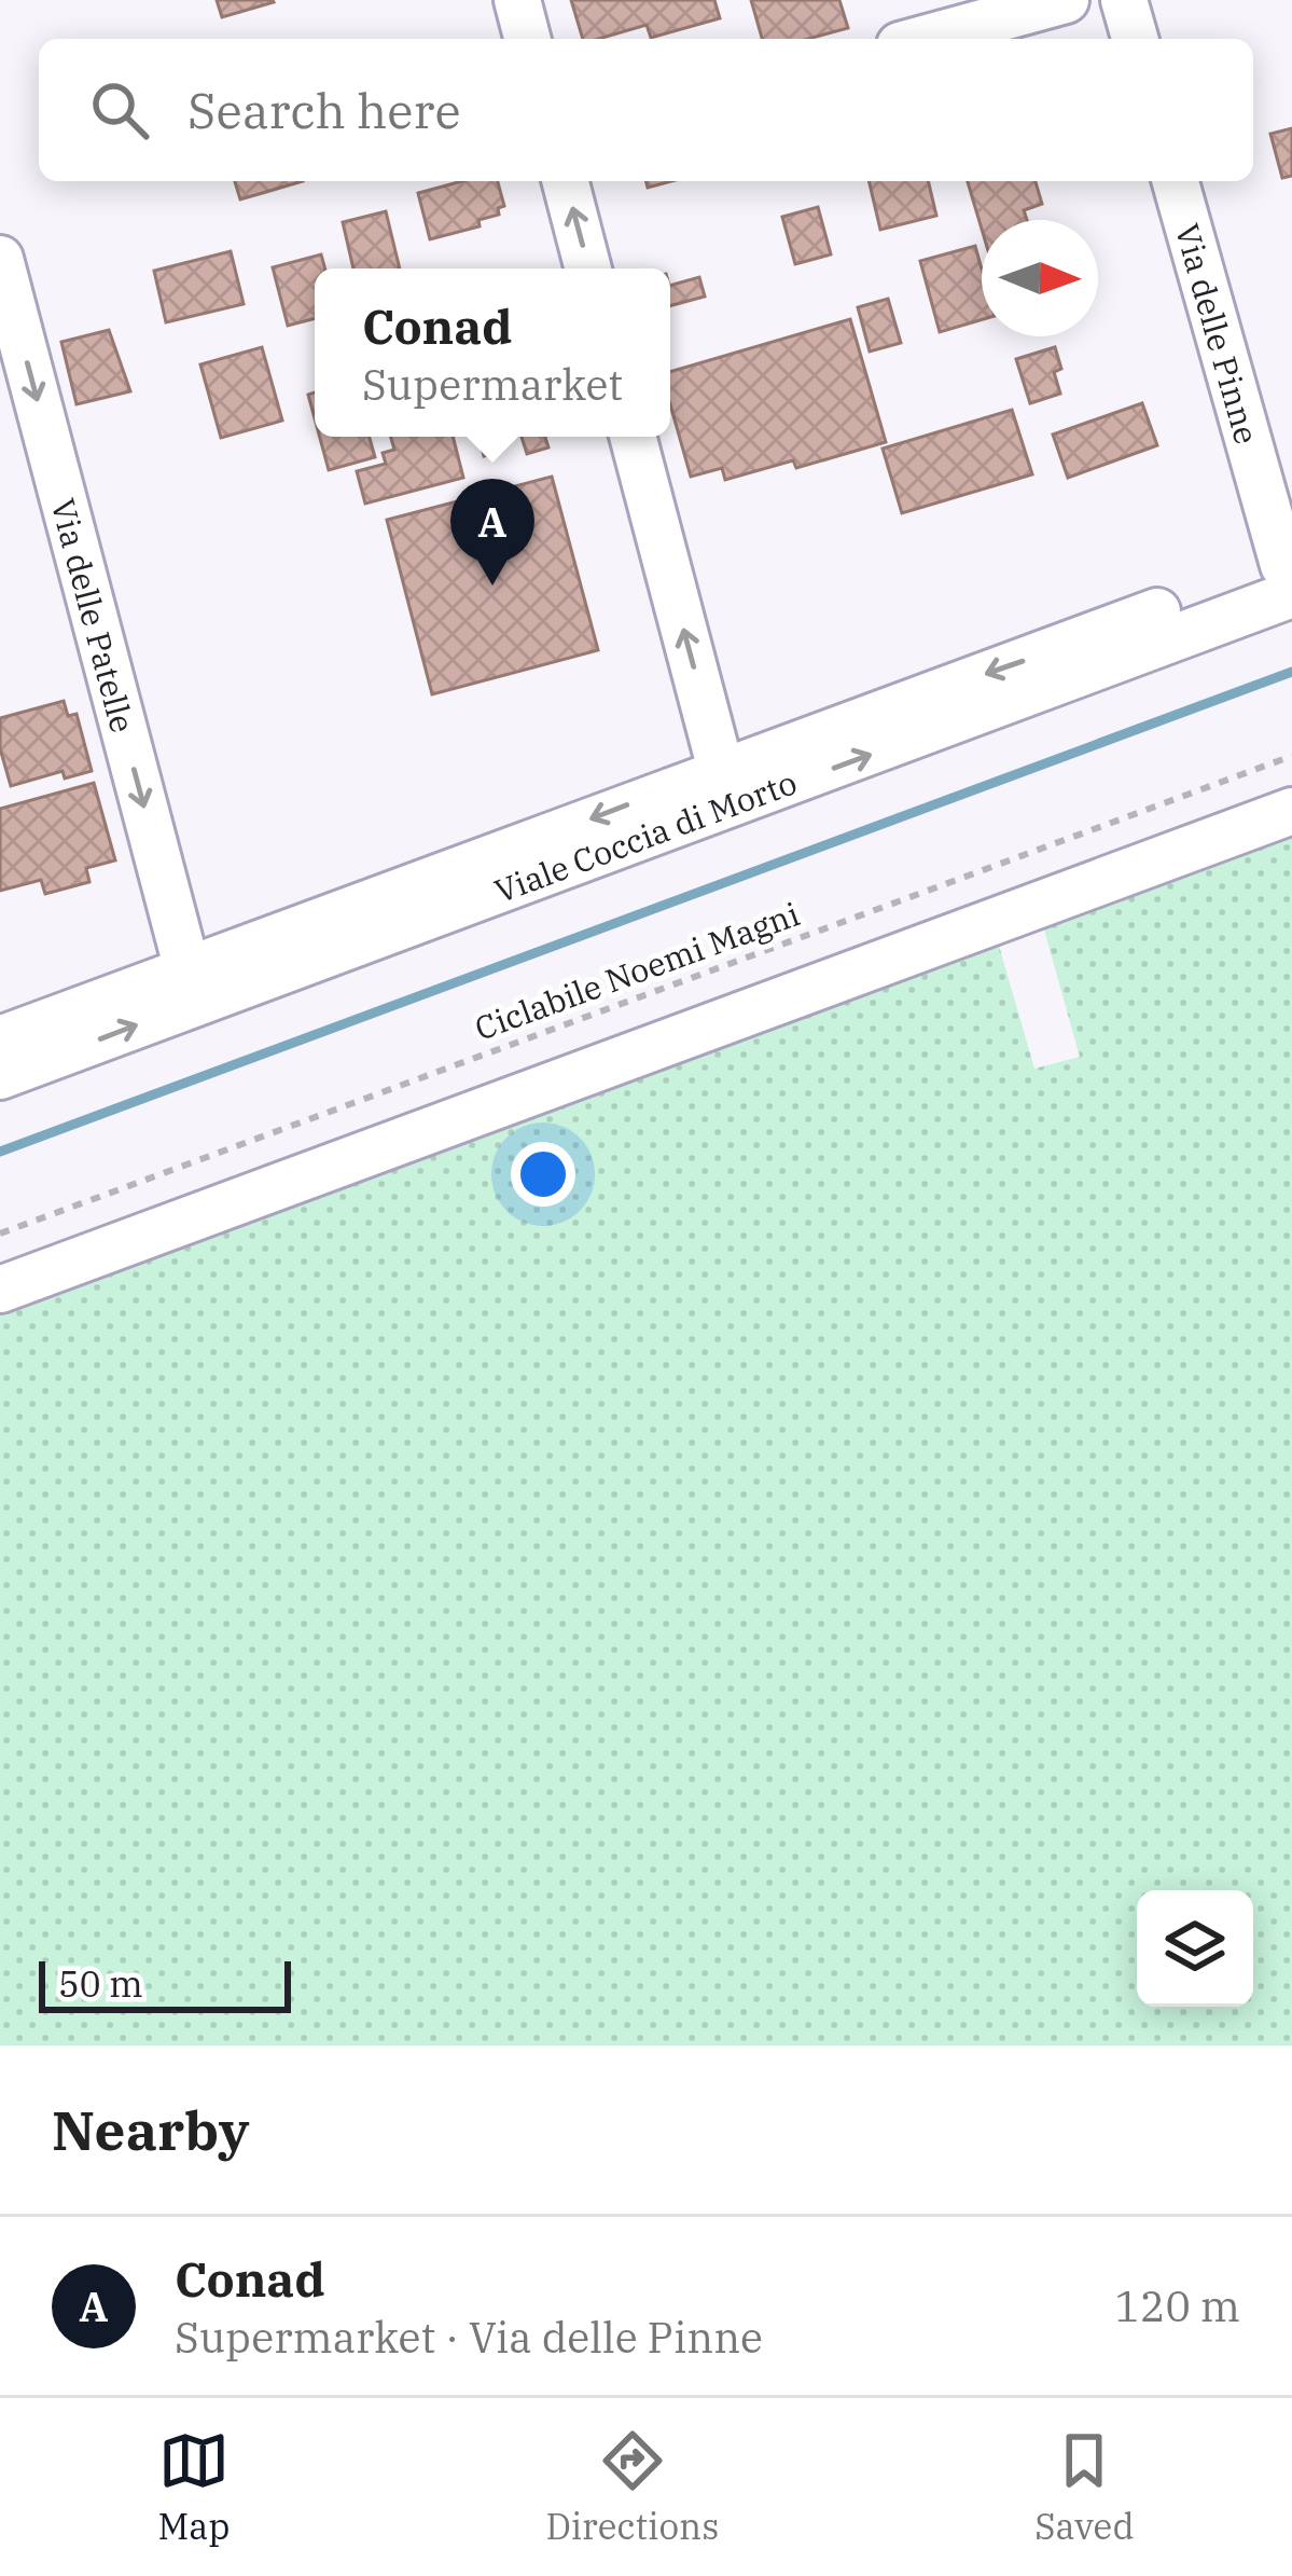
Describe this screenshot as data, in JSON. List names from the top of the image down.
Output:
{
  "streets": {
    "street": ["Via delle Pinne", "Via delle Patelle", "Viale Coccia di Morto"],
    "path": ["Ciclabile Noemi Magni"]
  },
  "crossings": [
    ["Via delle Pinne", "Viale Coccia di Morto"],
    ["Via delle Patelle", "Viale Coccia di Morto"]
  ],
  "one_way": ["Via delle Patelle"],
  "scale_bar": "50 m",
  "north": "right",
  "page": {
    "search": "Search here",
    "popup": ["Conad", "Supermarket"],
    "pins": "A",
    "scale": "50 m",
    "heading": "Nearby",
    "list": [
      {
        "mark": "A",
        "name": "Conad",
        "note": "Supermarket · Via delle Pinne",
        "value": "120 m"
      }
    ],
    "nav": ["Map", "Directions", "Saved"]
  }
}
